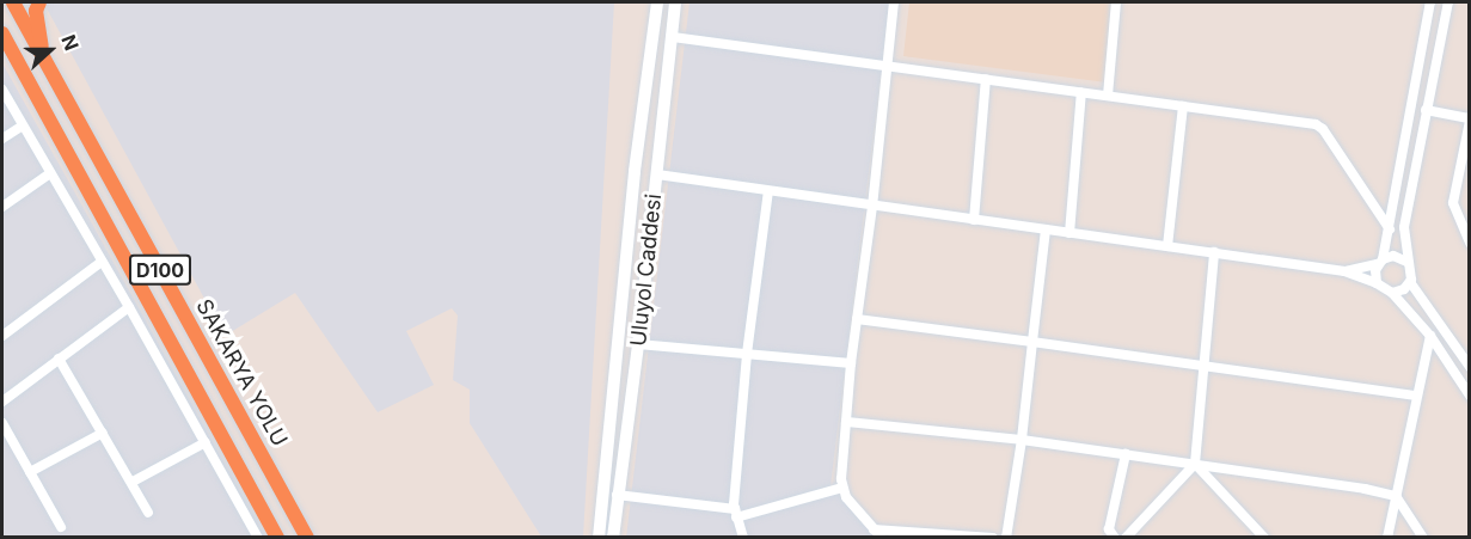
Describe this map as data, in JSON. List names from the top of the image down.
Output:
{
  "streets": {
    "highway": ["D100", "SAKARYA YOLU"],
    "main road": ["Uluyol Caddesi"]
  },
  "north": "right"
}
